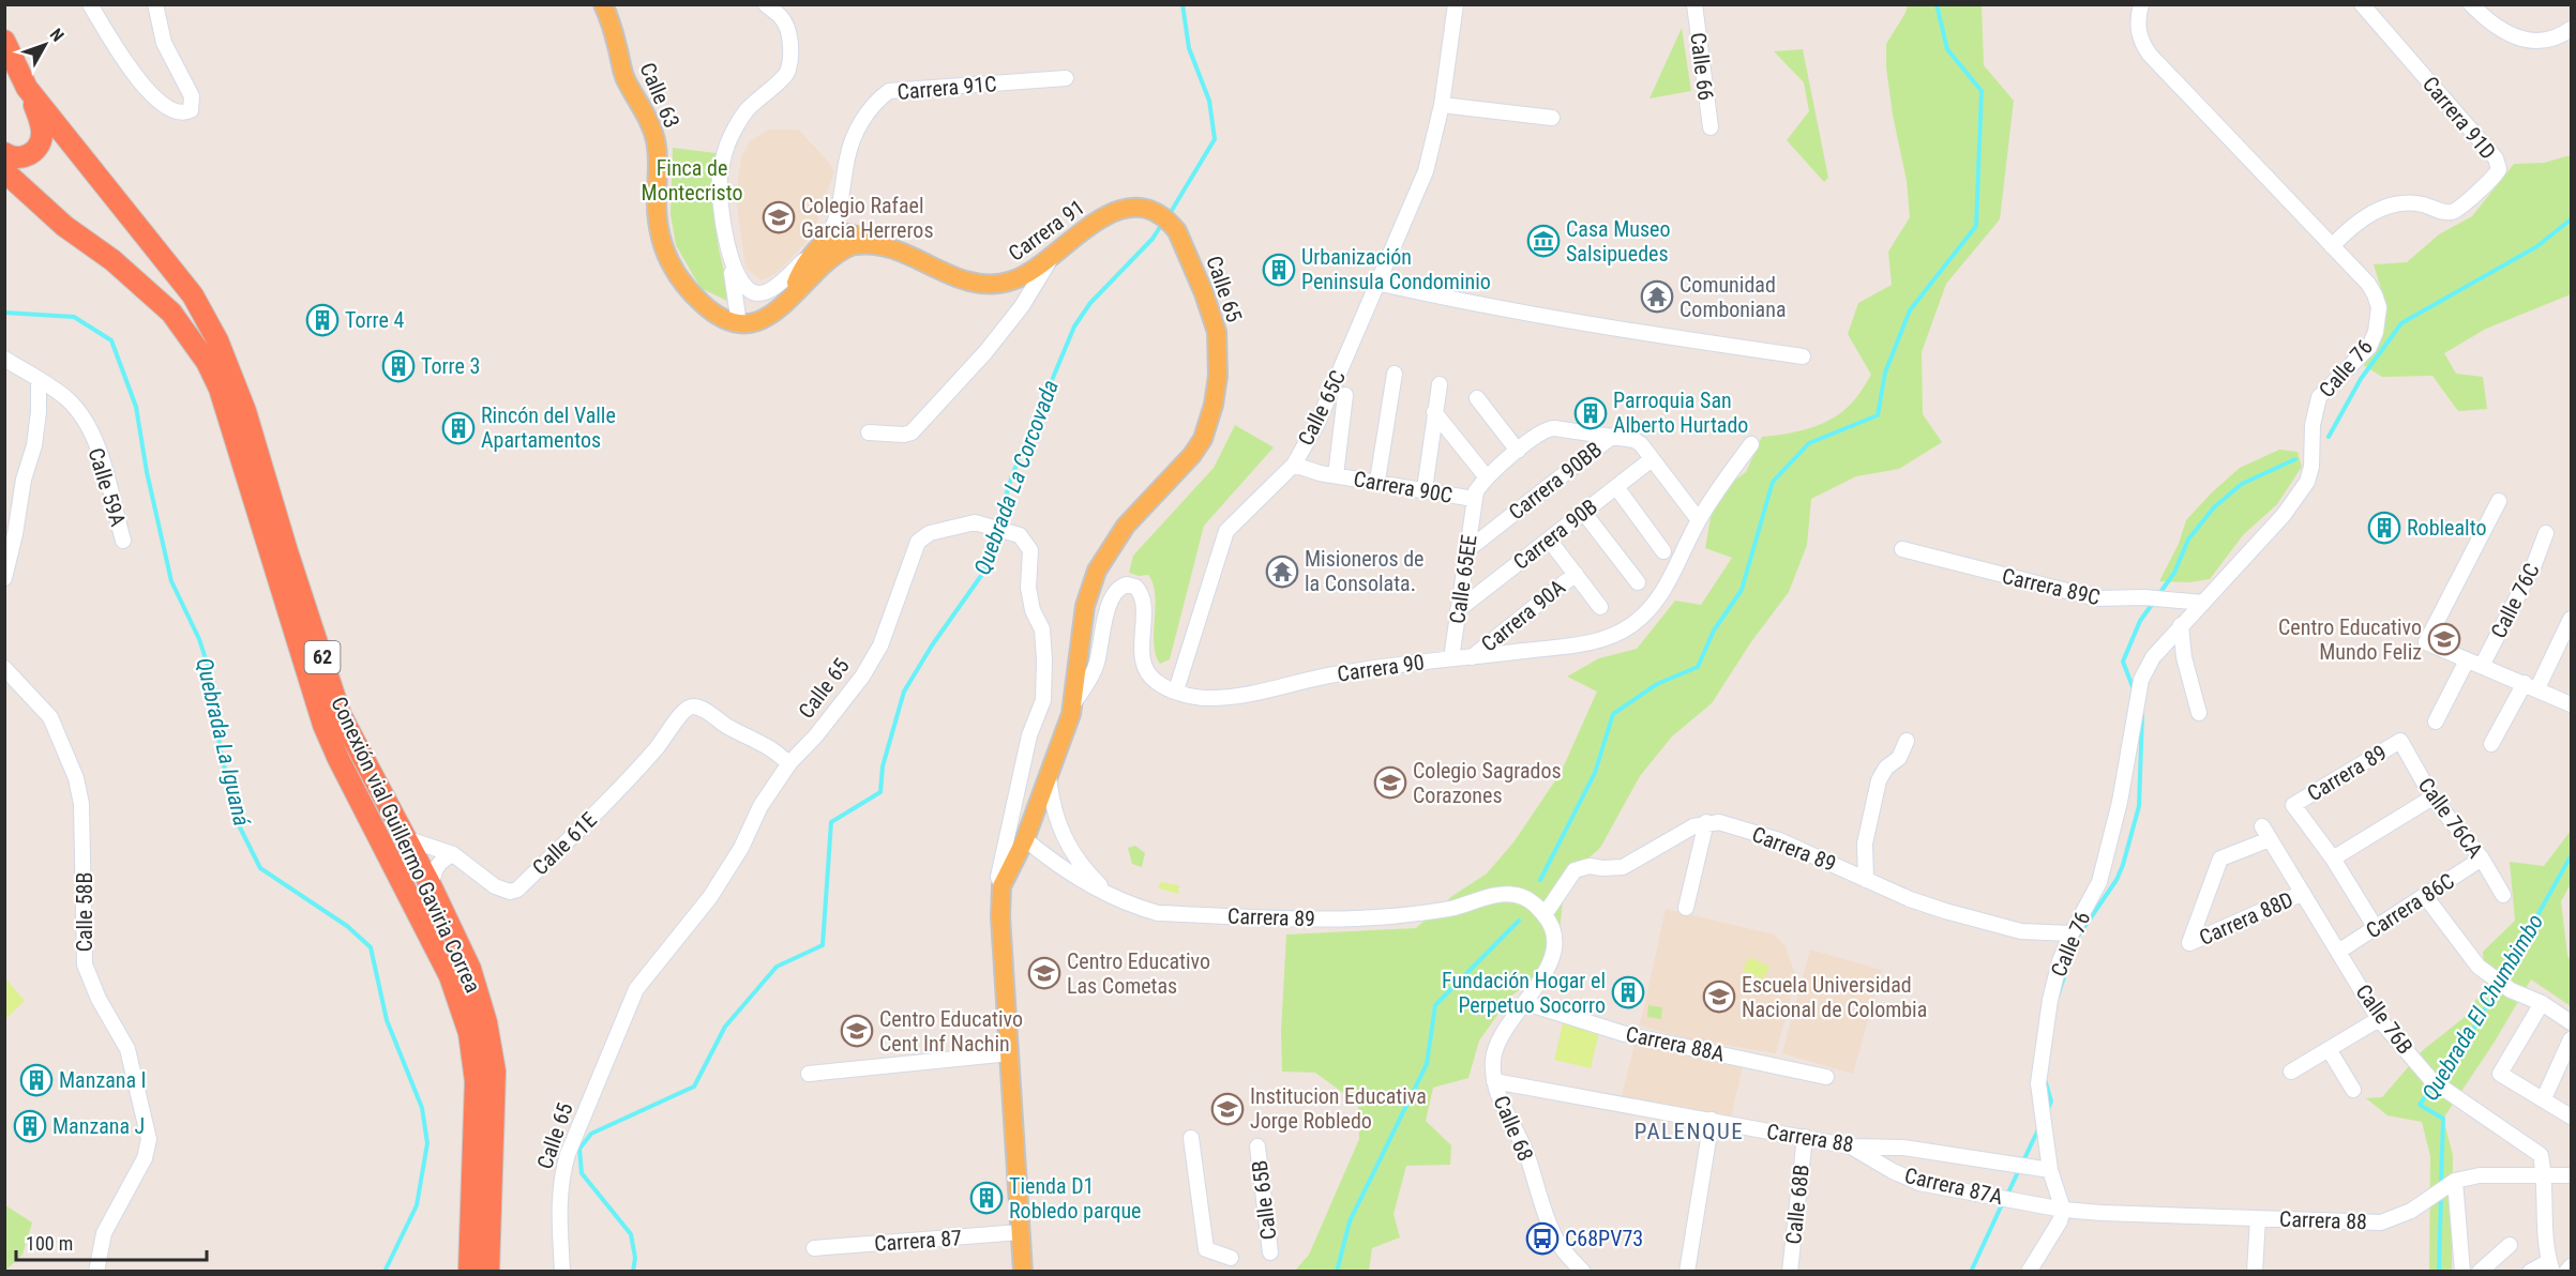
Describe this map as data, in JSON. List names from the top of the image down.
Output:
{
  "streets": {
    "highway": ["62", "Conexión vial Guillermo Gaviria Correa"],
    "main road": ["Calle 63", "Carrera 91", "Calle 65"],
    "street": [
      "Calle 66",
      "Carrera 91C",
      "Carrera 91D",
      "Calle 76",
      "Calle 65C",
      "Carrera 90BB",
      "Calle 59A",
      "Carrera 90C",
      "Carrera 90B",
      "Calle 65EE",
      "Carrera 89C",
      "Calle 76C",
      "Carrera 90A",
      "Carrera 90",
      "Carrera 89",
      "Calle 76CA",
      "Calle 61E",
      "Carrera 86C",
      "Calle 58B",
      "Carrera 88D",
      "Calle 76B",
      "Carrera 88A",
      "Calle 68",
      "Carrera 88",
      "Carrera 87A",
      "Calle 65B",
      "Calle 68B",
      "Carrera 87"
    ]
  },
  "crossings": [
    ["Calle 63", "Carrera 91"],
    ["Carrera 91D", "Calle 76"],
    ["Carrera 91", "Calle 65"],
    ["Calle 65", "Carrera 90"],
    ["Calle 65", "Carrera 89"],
    ["Calle 65", "Calle 61E"],
    ["Calle 65", "Carrera 87"],
    ["Calle 76", "Carrera 89C"],
    ["Calle 76", "Carrera 89"],
    ["Calle 76", "Carrera 88"],
    ["Calle 76", "Carrera 87A"],
    ["Calle 65C", "Carrera 90C"],
    ["Calle 65C", "Carrera 90"],
    ["Carrera 90BB", "Carrera 90C"],
    ["Carrera 90BB", "Calle 65EE"],
    ["Carrera 90C", "Carrera 90B"],
    ["Carrera 90C", "Calle 65EE"],
    ["Carrera 90B", "Calle 65EE"],
    ["Calle 65EE", "Carrera 90"],
    ["Carrera 90A", "Carrera 90"],
    ["Carrera 89", "Calle 76CA"],
    ["Carrera 89", "Calle 68"],
    ["Calle 76CA", "Carrera 86C"],
    ["Carrera 86C", "Calle 76B"],
    ["Carrera 88D", "Calle 76B"],
    ["Calle 76B", "Carrera 88"],
    ["Carrera 88A", "Calle 68"],
    ["Calle 68", "Carrera 88"],
    ["Carrera 88", "Carrera 87A"],
    ["Carrera 88", "Calle 68B"]
  ],
  "districts": ["PALENQUE"],
  "water": ["Quebrada La Corcovada", "Quebrada La Iguaná", "Quebrada El Chumbimbo"],
  "parks": ["Finca de Montecristo"],
  "places": {
    "school or university": [
      "Colegio Rafael Garcia Herreros",
      "Centro Educativo Mundo Feliz",
      "Colegio Sagrados Corazones",
      "Centro Educativo Las Cometas",
      "Escuela Universidad Nacional de Colombia",
      "Centro Educativo Cent Inf Nachin",
      "Institucion Educativa Jorge Robledo"
    ],
    "museum": ["Casa Museo Salsipuedes"],
    "building": [
      "Urbanización Peninsula Condominio",
      "Torre 4",
      "Torre 3",
      "Parroquia San Alberto Hurtado",
      "Rincón del Valle Apartamentos",
      "Roblealto",
      "Fundación Hogar el Perpetuo Socorro",
      "Manzana I",
      "Manzana J",
      "Tienda D1 Robledo parque"
    ],
    "temple": ["Comunidad Comboniana", "Misioneros de la Consolata."],
    "bus stop": ["C68PV73"]
  },
  "scale_bar": "100 m",
  "north": "top right"
}
